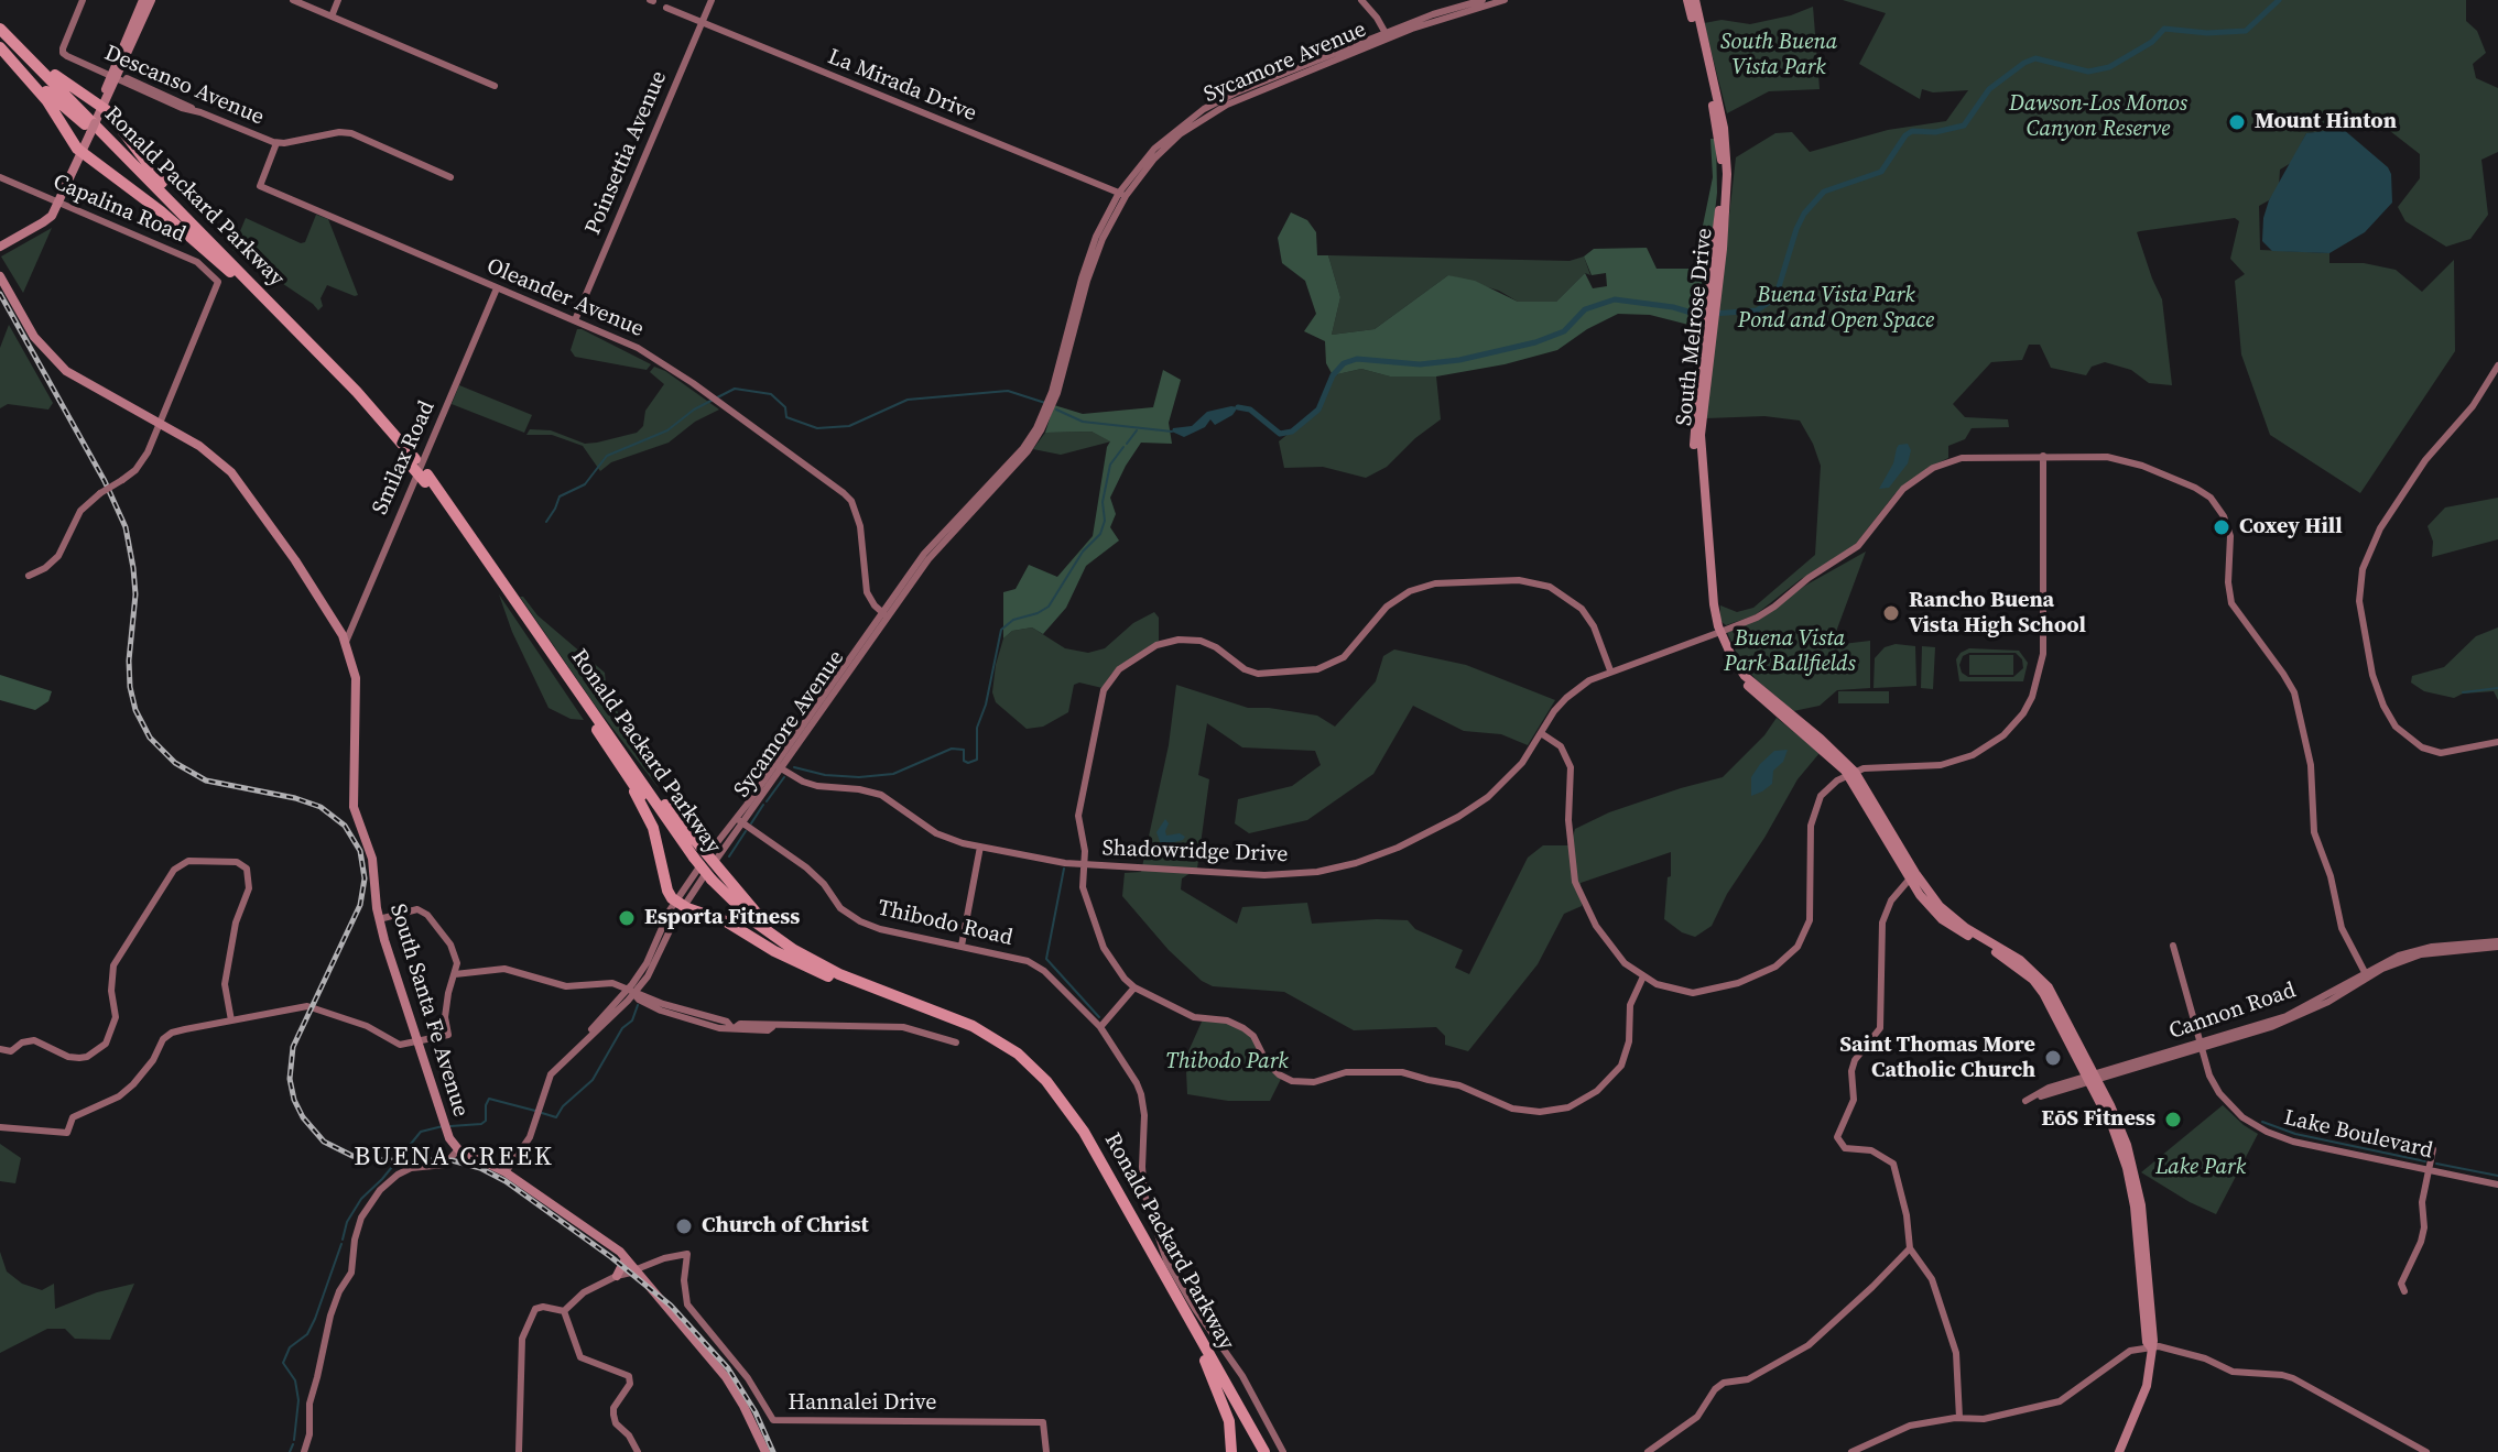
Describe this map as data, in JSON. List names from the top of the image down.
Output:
{
  "streets": {
    "highway": ["Ronald Packard Parkway"],
    "main road": ["South Melrose Drive", "South Santa Fe Avenue"],
    "street": [
      "Sycamore Avenue",
      "Descanso Avenue",
      "La Mirada Drive",
      "Poinsettia Avenue",
      "Capalina Road",
      "Oleander Avenue",
      "Smilax Road",
      "Shadowridge Drive",
      "Thibodo Road",
      "Cannon Road",
      "Lake Boulevard",
      "Hannalei Drive"
    ]
  },
  "crossings": [
    ["Sycamore Avenue", "La Mirada Drive"],
    ["Sycamore Avenue", "Oleander Avenue"],
    ["Sycamore Avenue", "Shadowridge Drive"],
    ["Sycamore Avenue", "Thibodo Road"],
    ["Sycamore Avenue", "South Santa Fe Avenue"],
    ["Descanso Avenue", "Oleander Avenue"],
    ["La Mirada Drive", "Poinsettia Avenue"],
    ["Poinsettia Avenue", "Oleander Avenue"],
    ["Capalina Road", "South Santa Fe Avenue"],
    ["Oleander Avenue", "Smilax Road"],
    ["South Melrose Drive", "Shadowridge Drive"],
    ["South Melrose Drive", "Cannon Road"],
    ["Smilax Road", "South Santa Fe Avenue"],
    ["Shadowridge Drive", "Cannon Road"],
    ["South Santa Fe Avenue", "Hannalei Drive"],
    ["Cannon Road", "Lake Boulevard"]
  ],
  "districts": ["BUENA CREEK"],
  "parks": [
    "South Buena Vista Park",
    "Dawson-Los Monos Canyon Reserve",
    "Buena Vista Park Pond and Open Space",
    "Buena Vista Park Ballfields",
    "Thibodo Park",
    "Lake Park"
  ],
  "places": [
    "Mount Hinton",
    "Coxey Hill",
    "Rancho Buena Vista High School",
    "Esporta Fitness",
    "Saint Thomas More Catholic Church",
    "EōS Fitness",
    "Church of Christ"
  ]
}
